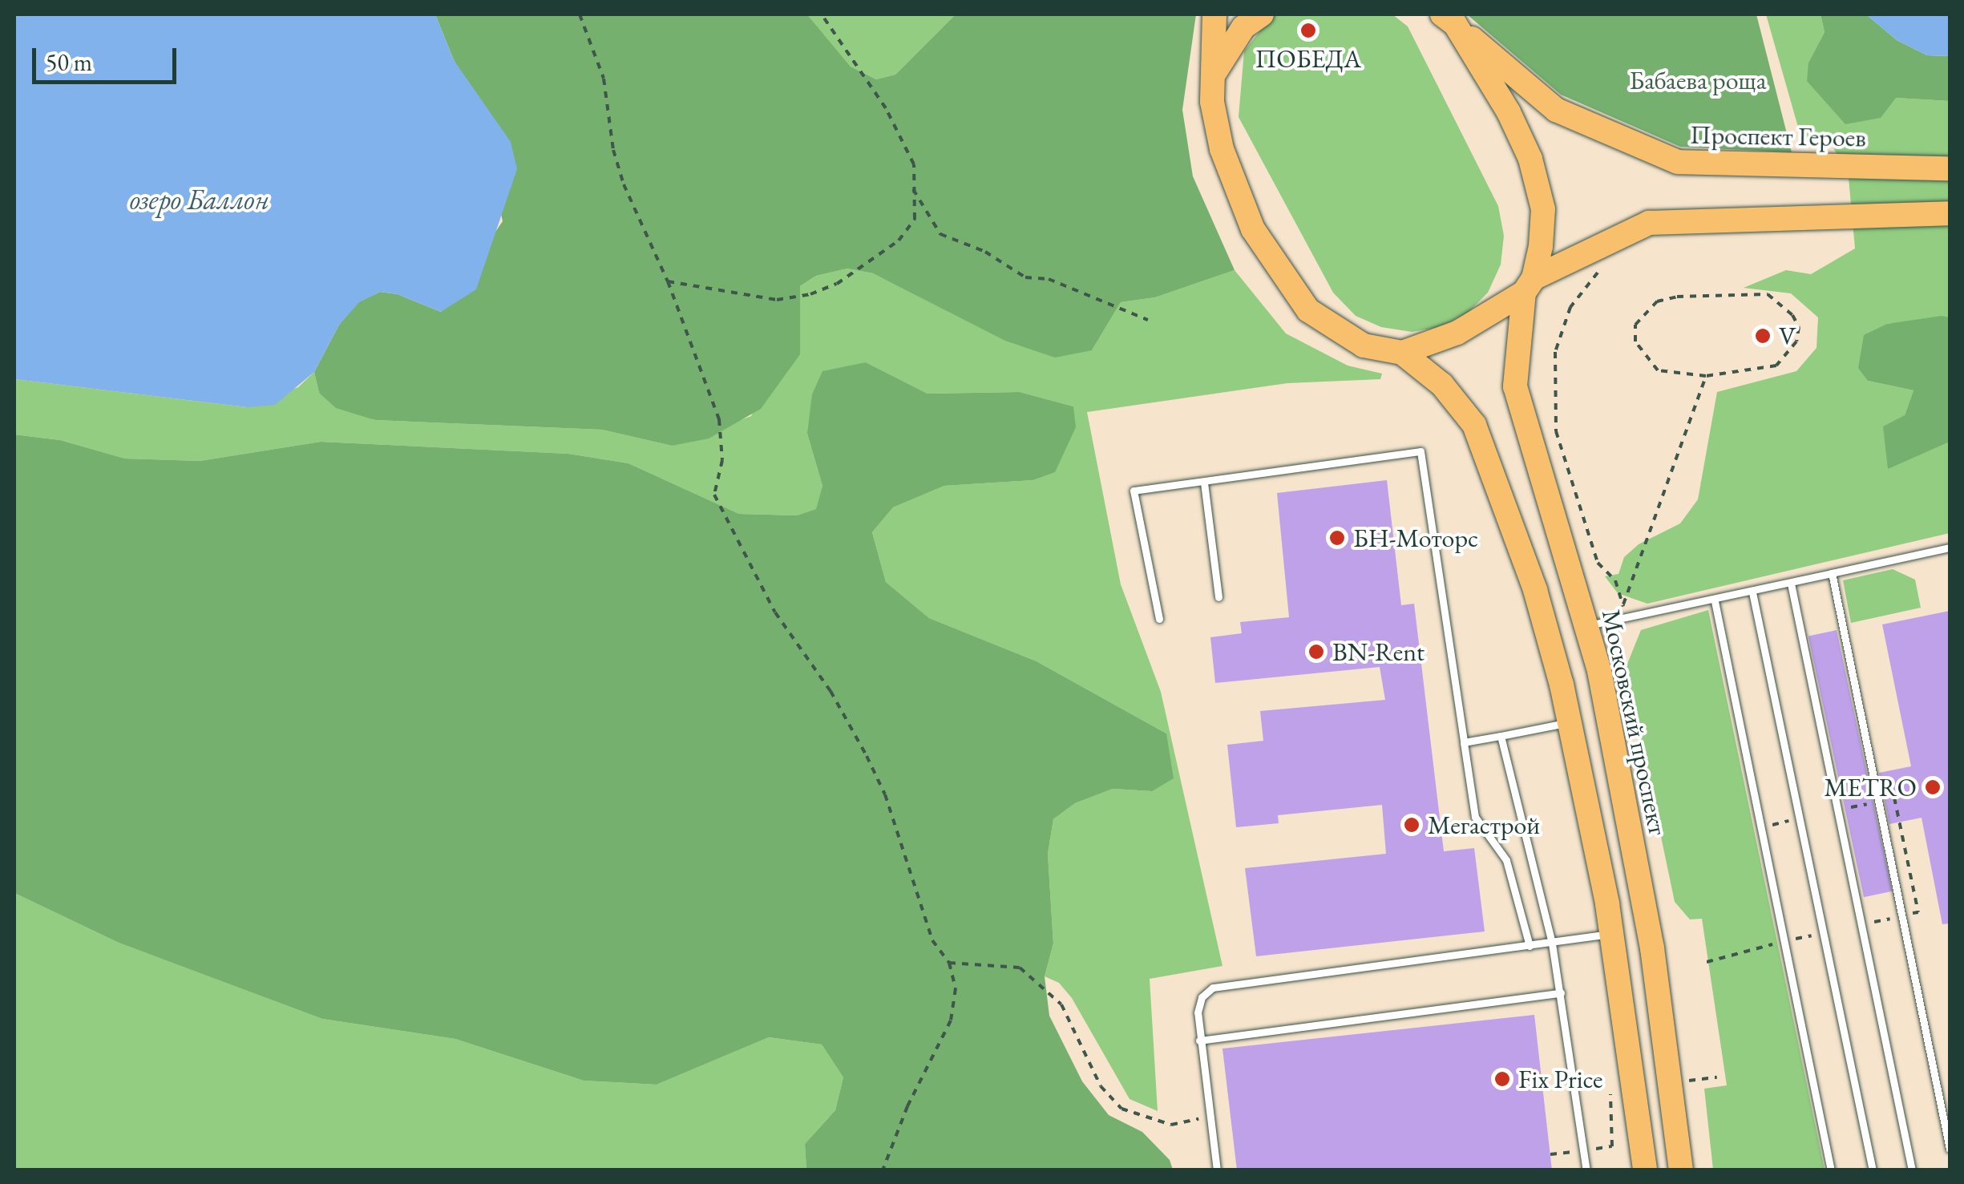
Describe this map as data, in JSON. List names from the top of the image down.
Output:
{
  "streets": {
    "main road": ["Проспект Героев", "Московский проспект"]
  },
  "crossings": [
    ["Проспект Героев", "Московский проспект"]
  ],
  "water": ["озеро Баллон"],
  "parks": ["Бабаева роща"],
  "places": [
    "ПОБЕДА",
    "V",
    "БН-Моторс",
    "BN-Rent",
    "METRO",
    "Мегастрой",
    "Fix Price"
  ],
  "scale_bar": "50 m"
}
